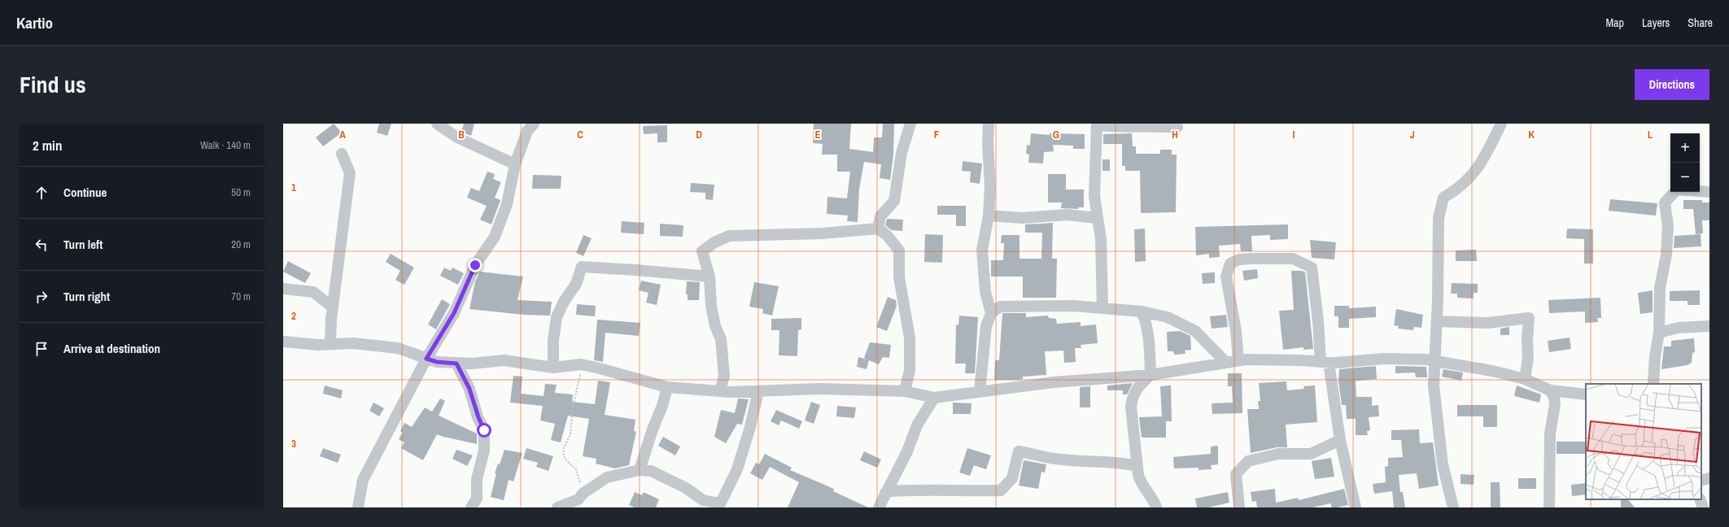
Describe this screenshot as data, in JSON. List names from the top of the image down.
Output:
{
  "page": {
    "header": "Kartio",
    "nav": ["Map", "Layers", "Share"],
    "title": "Find us",
    "buttons": "Directions",
    "heading": ["2 min", "Walk · 140 m"],
    "map_buttons": ["+", "−"],
    "list": [
      ["Continue", "50 m"],
      ["Turn left", "20 m"],
      ["Turn right", "70 m"],
      "Arrive at destination"
    ]
  },
  "grid": {
    "columns": [
      "A",
      "B",
      "C",
      "D",
      "E",
      "F",
      "G",
      "H",
      "I",
      "J",
      "K",
      "L"
    ],
    "rows": ["1", "2", "3"]
  }
}
